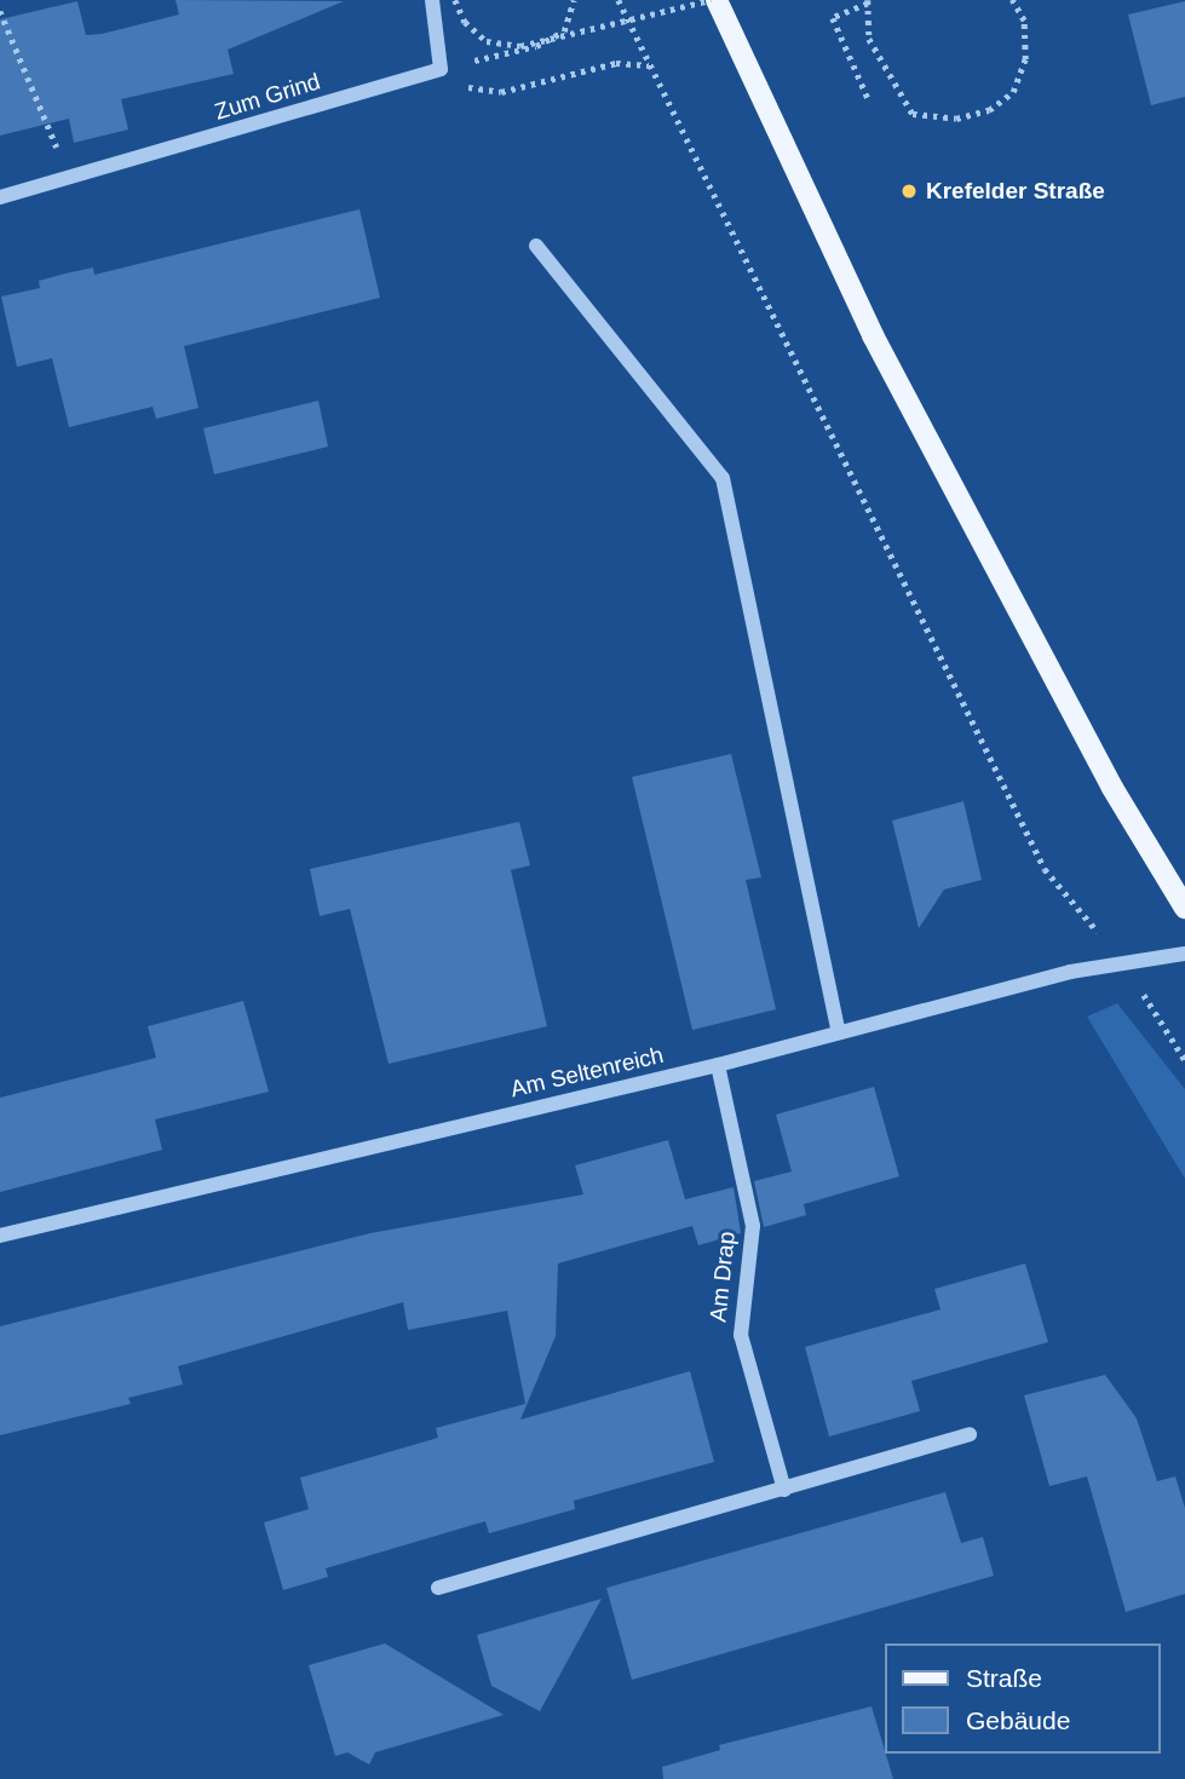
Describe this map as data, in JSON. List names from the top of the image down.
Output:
{
  "streets": {
    "street": ["Zum Grind", "Am Seltenreich", "Am Drap"]
  },
  "crossings": [
    ["Am Seltenreich", "Am Drap"]
  ],
  "places": ["Krefelder Straße"],
  "legend": ["Straße", "Gebäude"]
}
